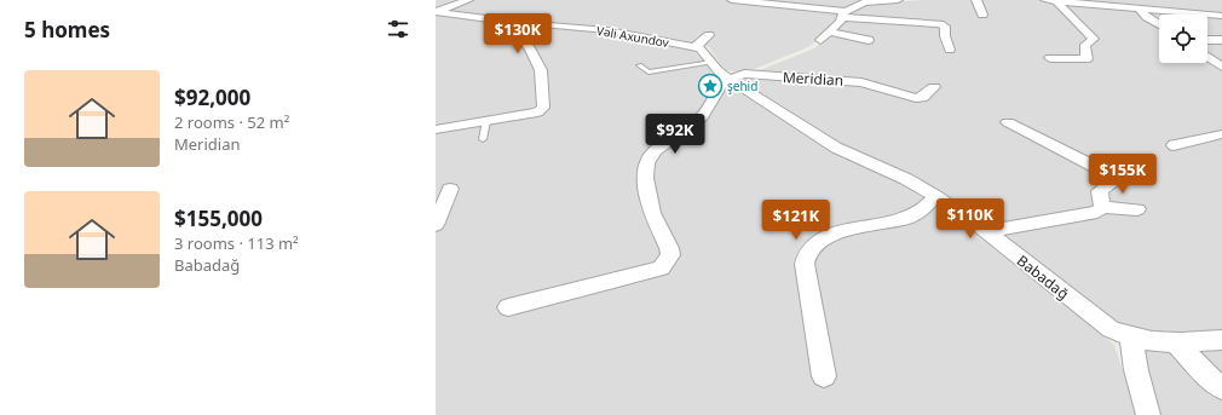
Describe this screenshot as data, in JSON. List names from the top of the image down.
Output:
{
  "streets": {
    "street": ["Vəli Axundov", "Meridian", "Babadağ"]
  },
  "crossings": [
    ["Meridian", "Babadağ"]
  ],
  "places": {
    "place": ["şehid"]
  },
  "page": {
    "heading": "5 homes",
    "price": [
      "$130K",
      "$92K",
      "$155K",
      "$110K",
      "$121K"
    ],
    "list": [
      {
        "name": "$92,000",
        "note": "2 rooms · 52 m² · Meridian"
      },
      {
        "name": "$155,000",
        "note": "3 rooms · 113 m² · Babadağ"
      }
    ]
  }
}
